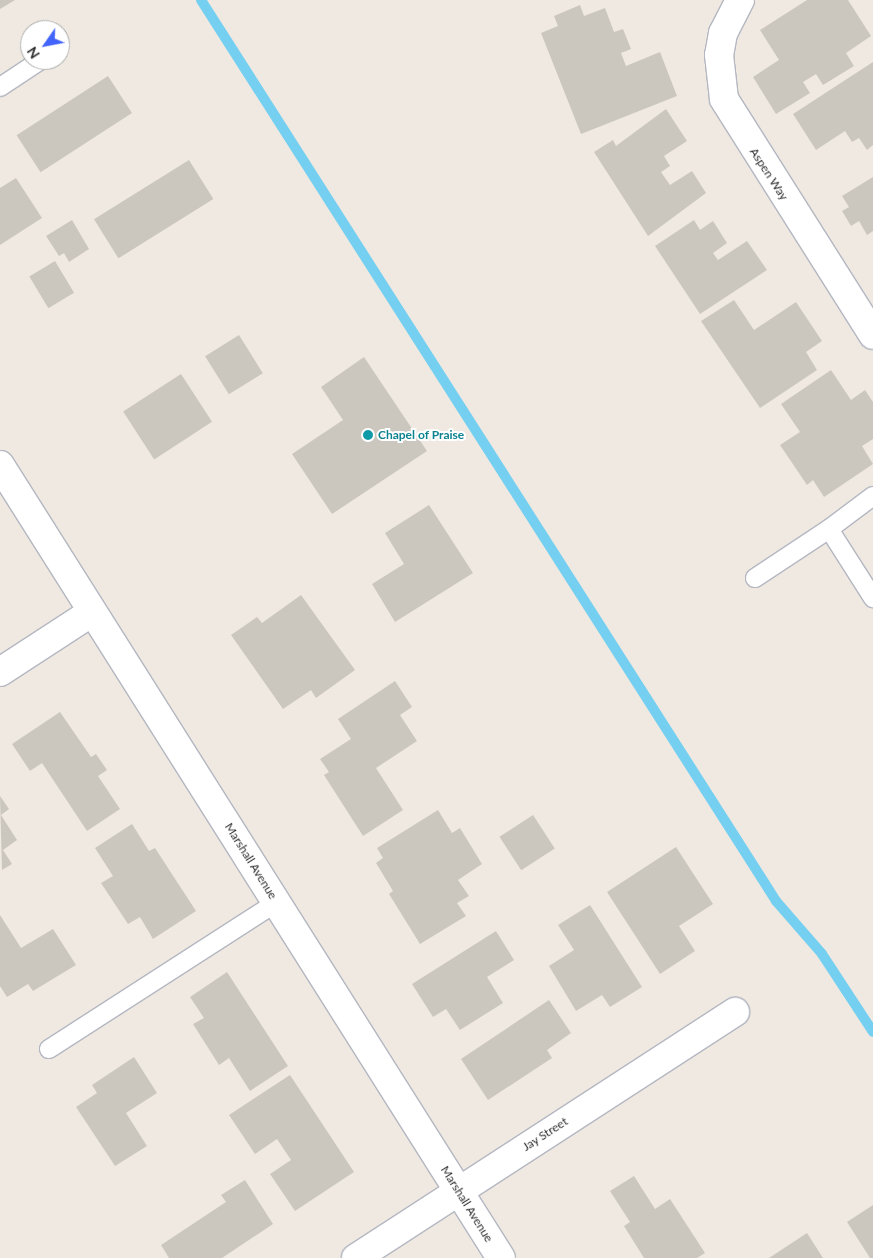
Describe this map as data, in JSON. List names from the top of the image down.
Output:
{
  "streets": {
    "street": ["Aspen Way", "Marshall Avenue", "Jay Street"]
  },
  "crossings": [
    ["Marshall Avenue", "Jay Street"]
  ],
  "places": ["Chapel of Praise"],
  "north": "bottom left"
}
